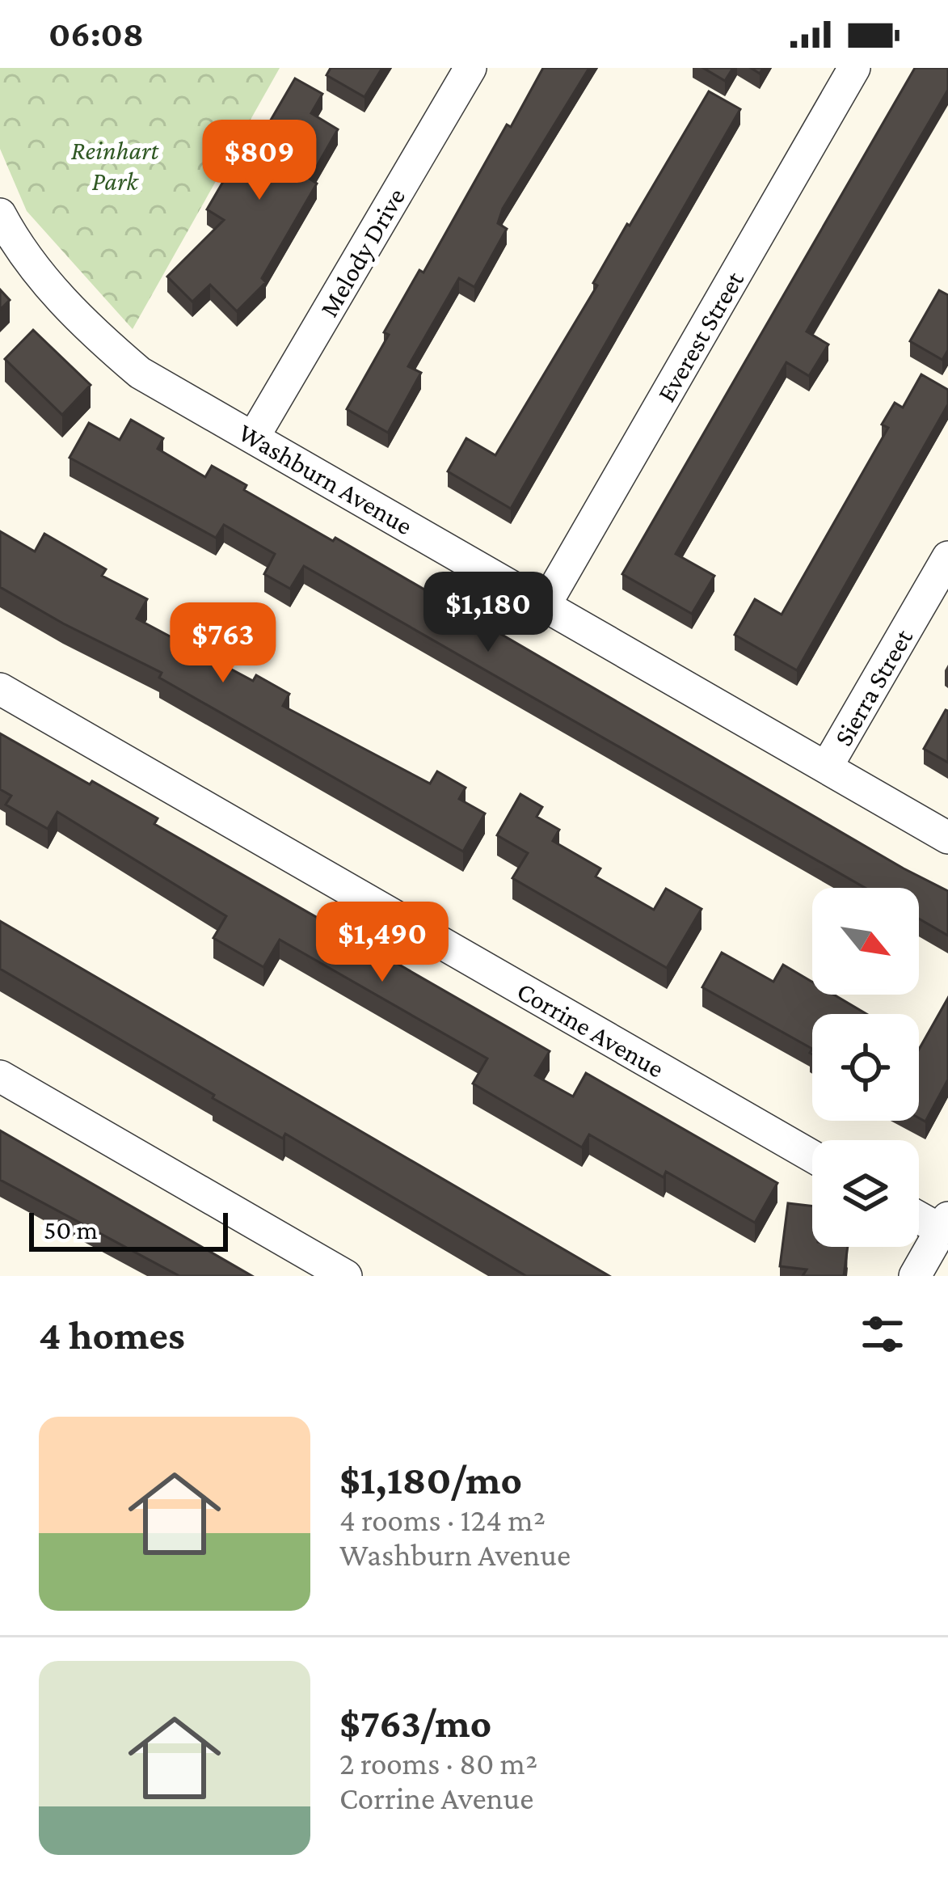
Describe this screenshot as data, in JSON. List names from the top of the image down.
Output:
{
  "streets": {
    "street": [
      "Melody Drive",
      "Everest Street",
      "Washburn Avenue",
      "Sierra Street",
      "Corrine Avenue"
    ]
  },
  "crossings": [
    ["Melody Drive", "Washburn Avenue"],
    ["Everest Street", "Washburn Avenue"],
    ["Washburn Avenue", "Sierra Street"]
  ],
  "parks": ["Reinhart Park"],
  "scale_bar": "50 m",
  "north": "bottom right",
  "page": {
    "status": "06:08",
    "price": [
      "$809",
      "$1,180",
      "$763",
      "$1,490"
    ],
    "scale": "50 m",
    "heading": "4 homes",
    "list": [
      {
        "name": "$1,180/mo",
        "note": "4 rooms · 124 m² · Washburn Avenue"
      },
      {
        "name": "$763/mo",
        "note": "2 rooms · 80 m² · Corrine Avenue"
      }
    ]
  }
}
